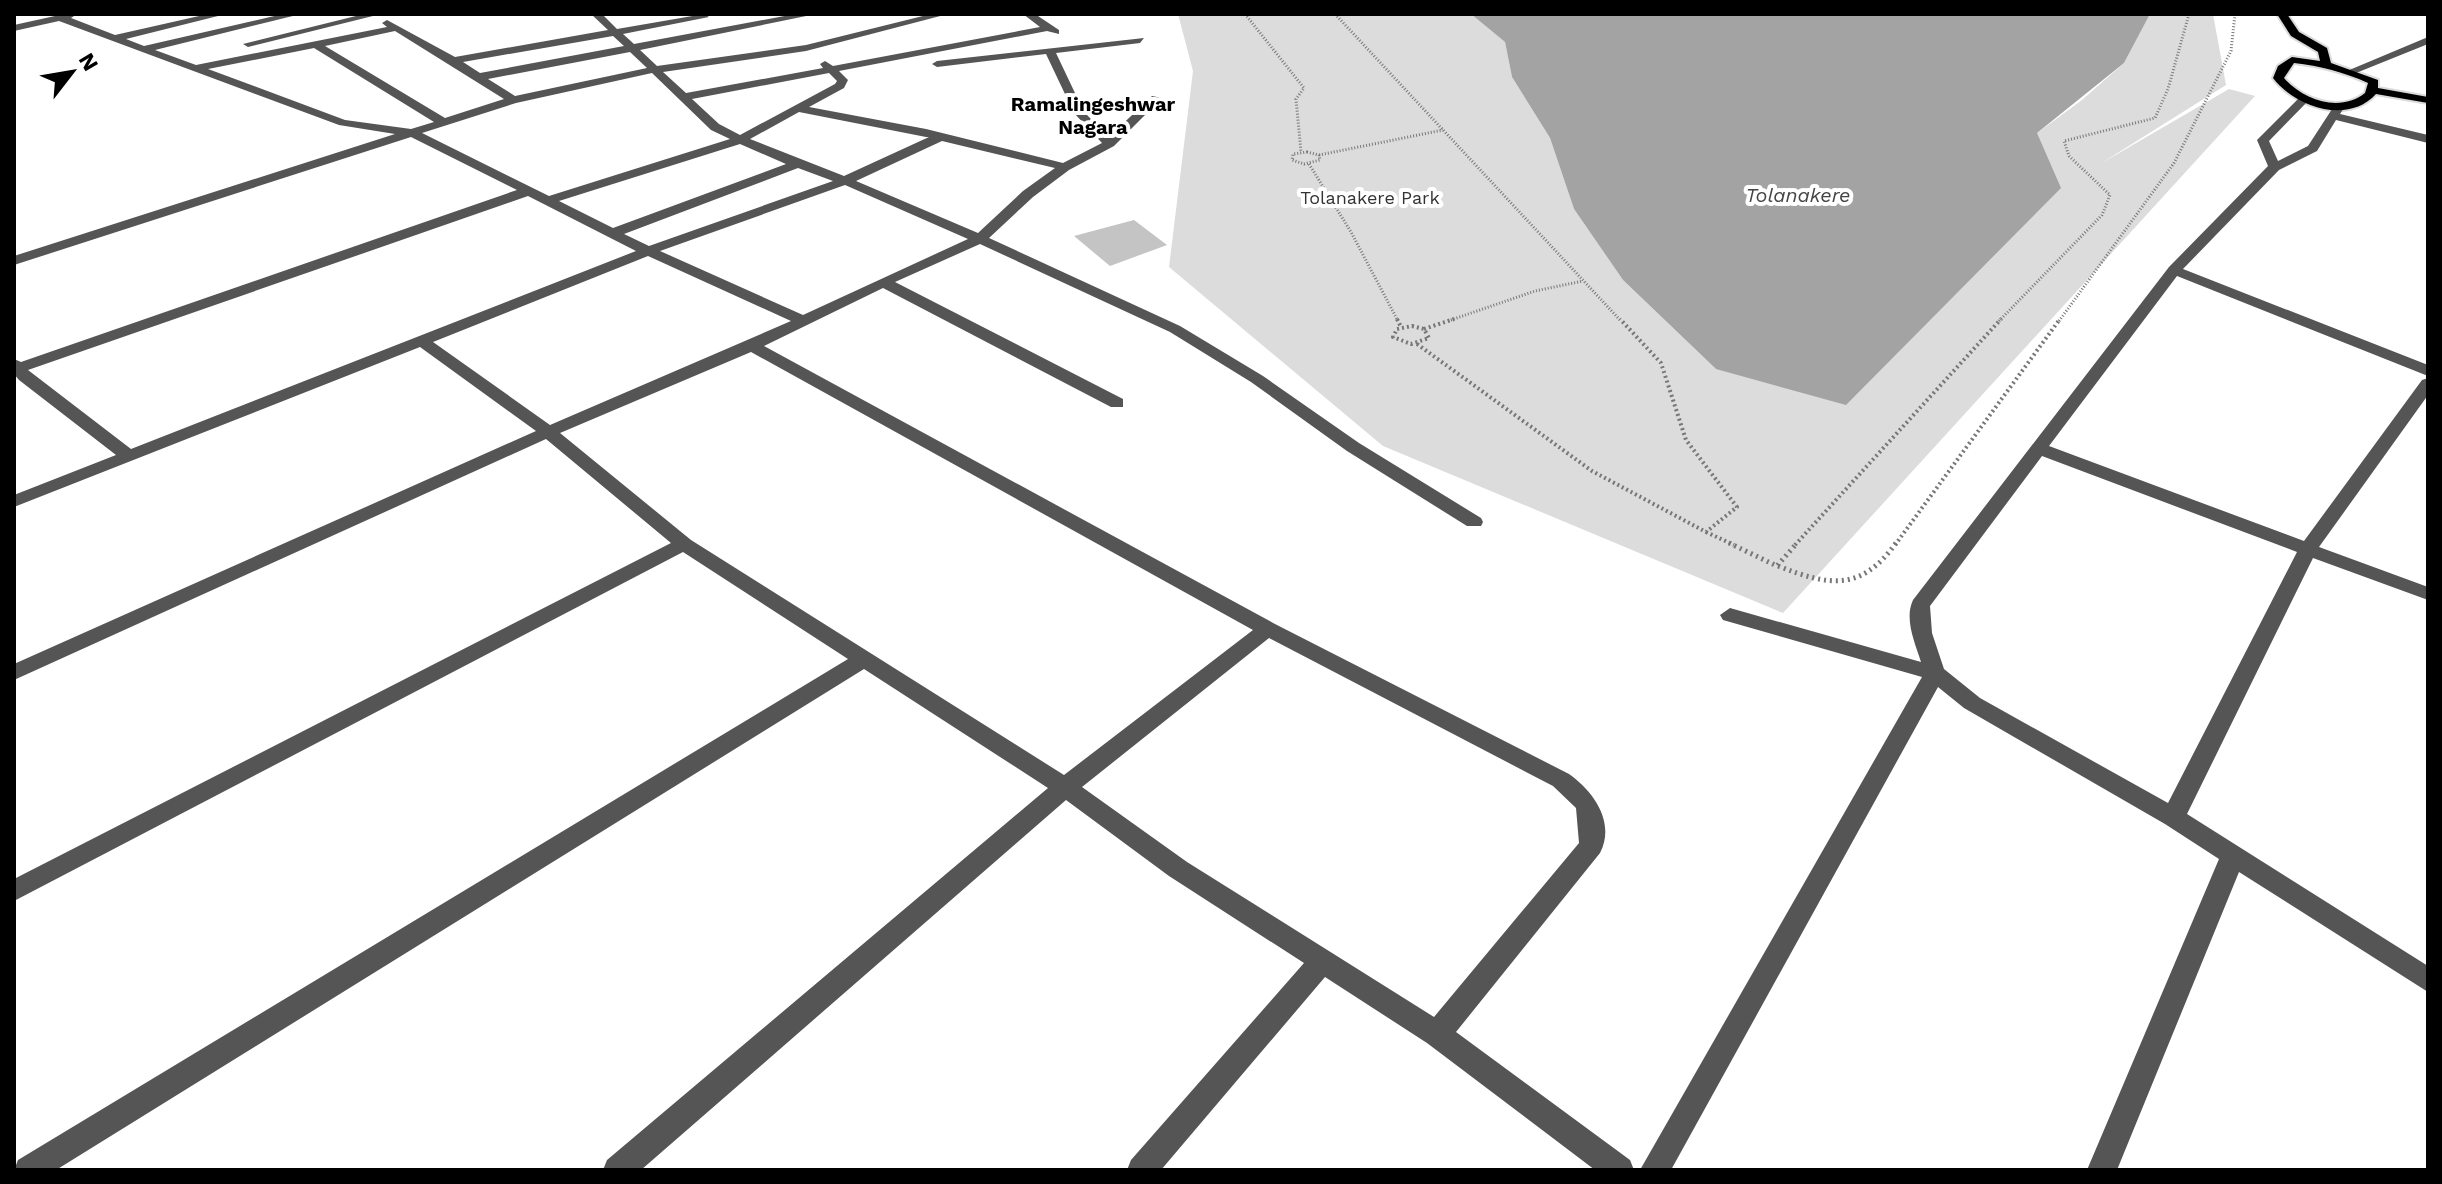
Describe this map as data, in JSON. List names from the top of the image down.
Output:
{
  "districts": ["Ramalingeshwar Nagara"],
  "water": ["Tolanakere"],
  "parks": ["Tolanakere Park"],
  "north": "top right"
}
